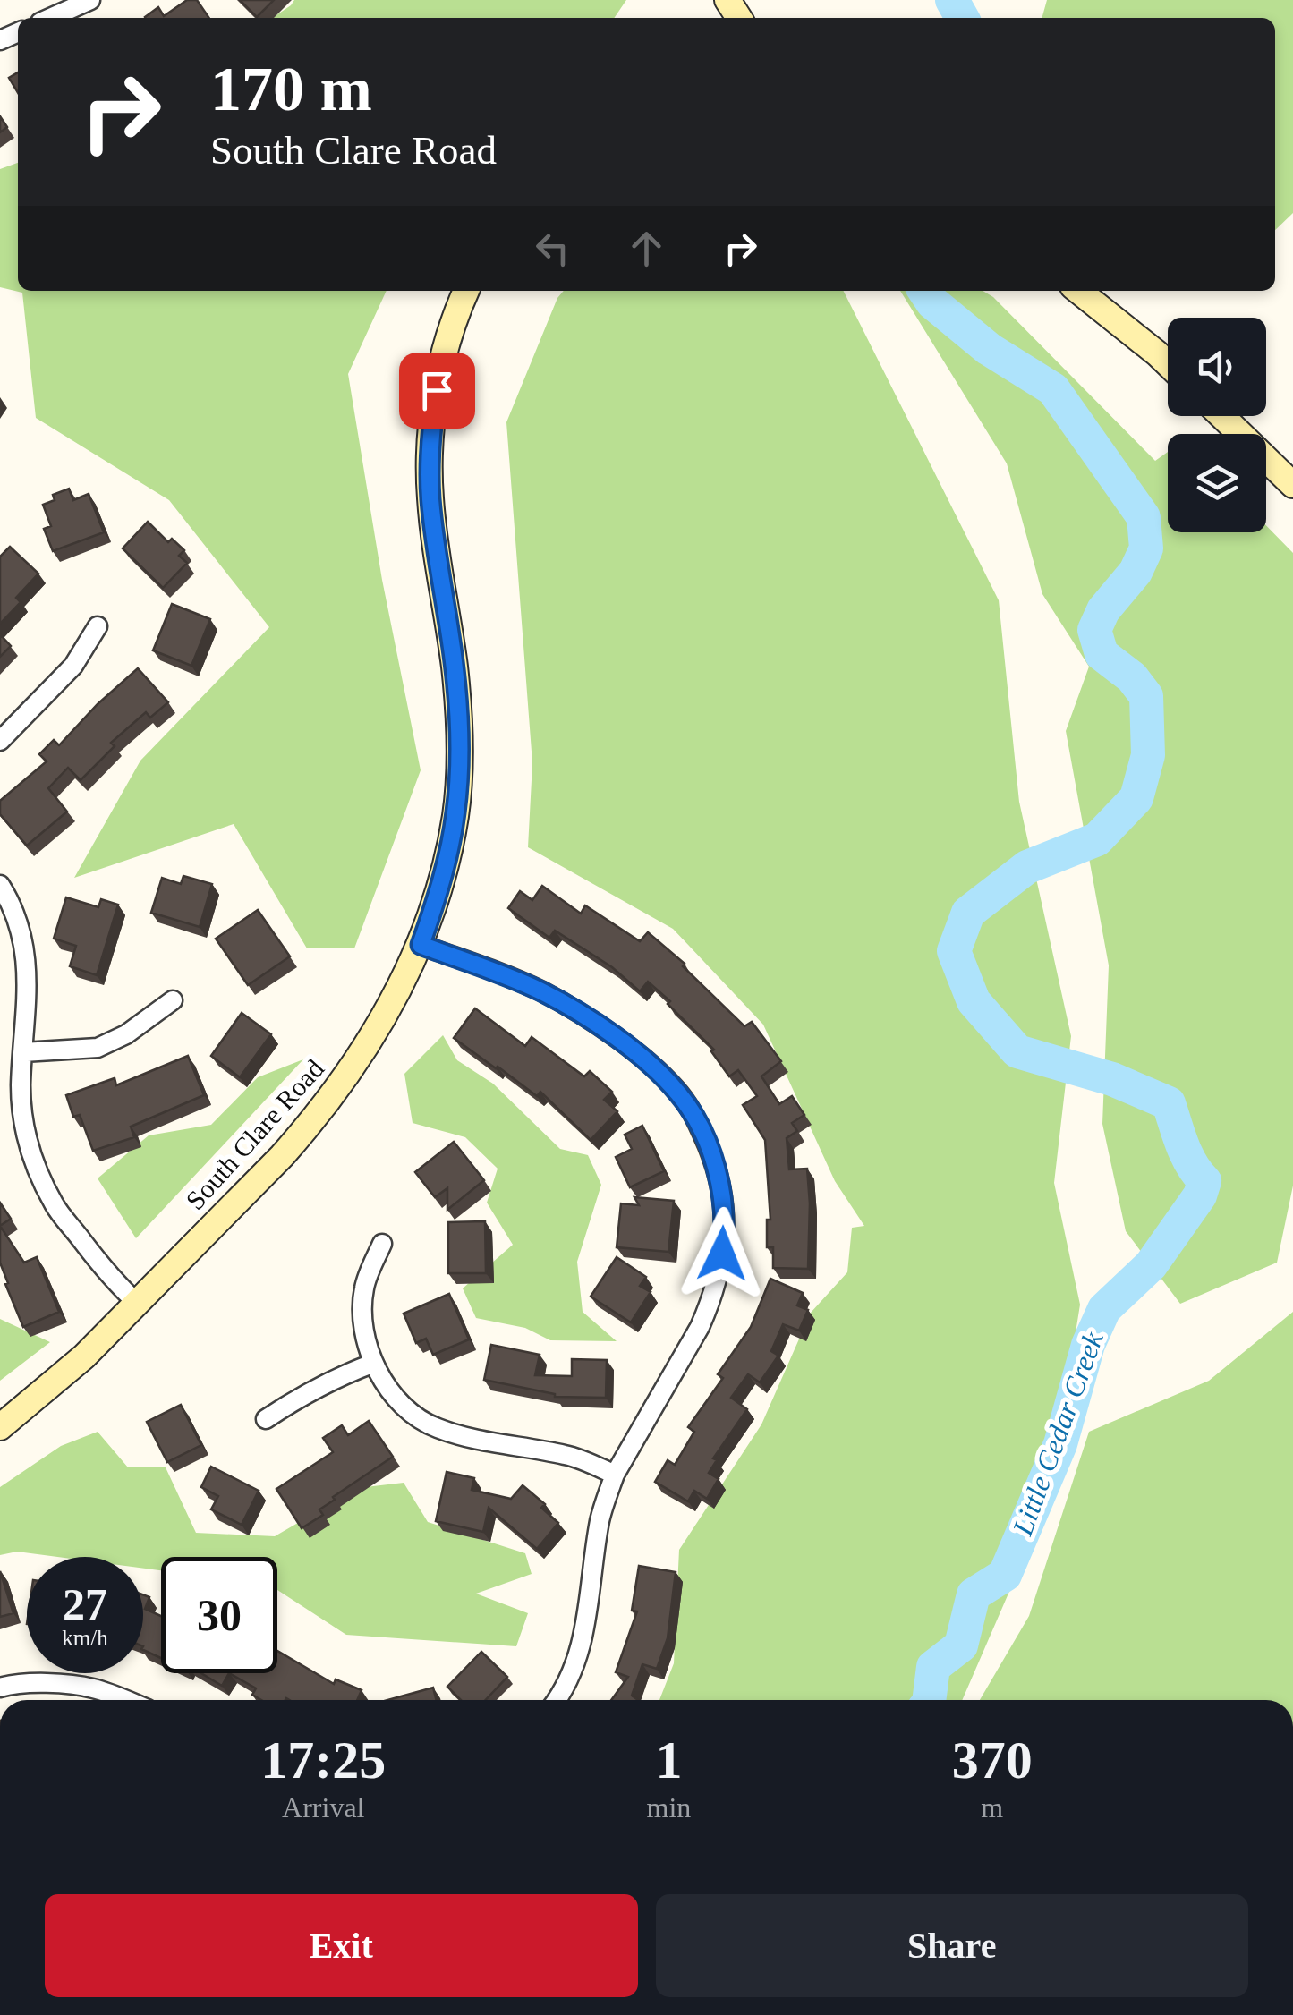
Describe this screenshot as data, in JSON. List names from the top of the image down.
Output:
{
  "streets": {
    "street": ["South Clare Road"]
  },
  "water": ["Little Cedar Creek"],
  "page": {
    "turn": ["170 m", "South Clare Road"],
    "speed": "27 km/h",
    "limit": "30",
    "eta": [
      "17:25",
      "Arrival",
      "1",
      "min",
      "370",
      "m"
    ],
    "buttons": ["Exit", "Share"]
  }
}
